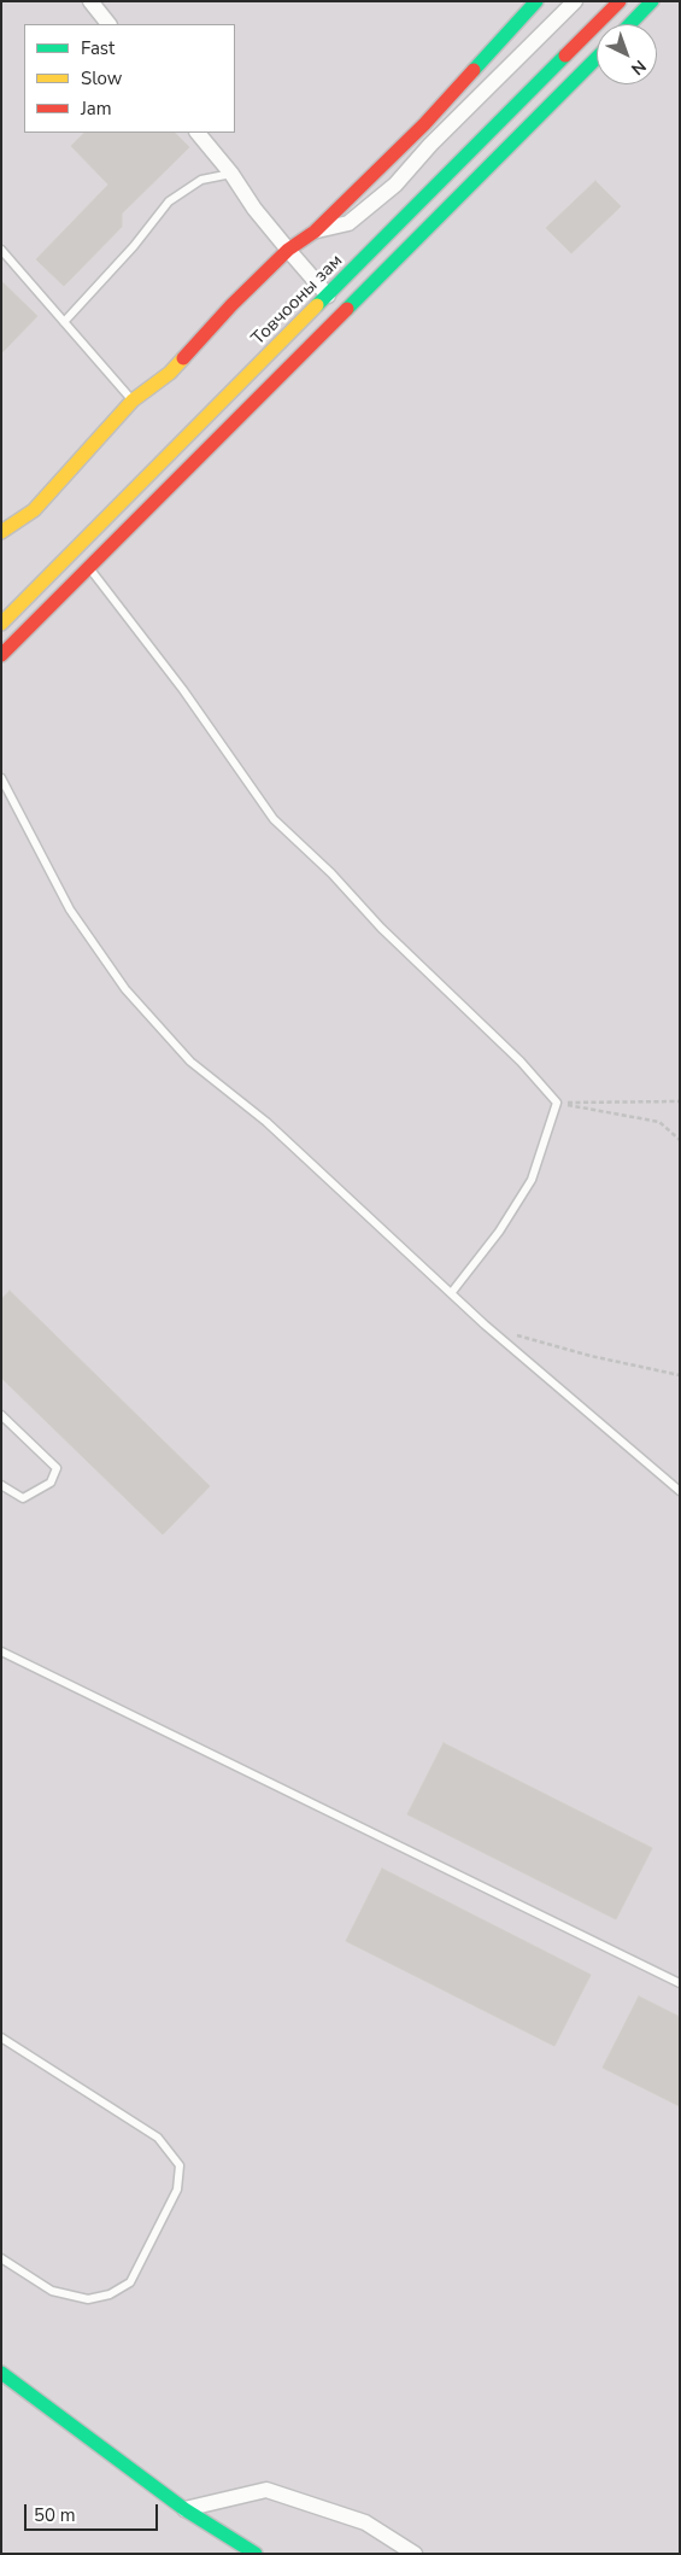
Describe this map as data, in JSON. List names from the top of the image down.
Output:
{
  "streets": {
    "main road": ["Товчооны зам"]
  },
  "legend": ["Fast", "Slow", "Jam"],
  "scale_bar": "50 m",
  "north": "bottom right"
}
